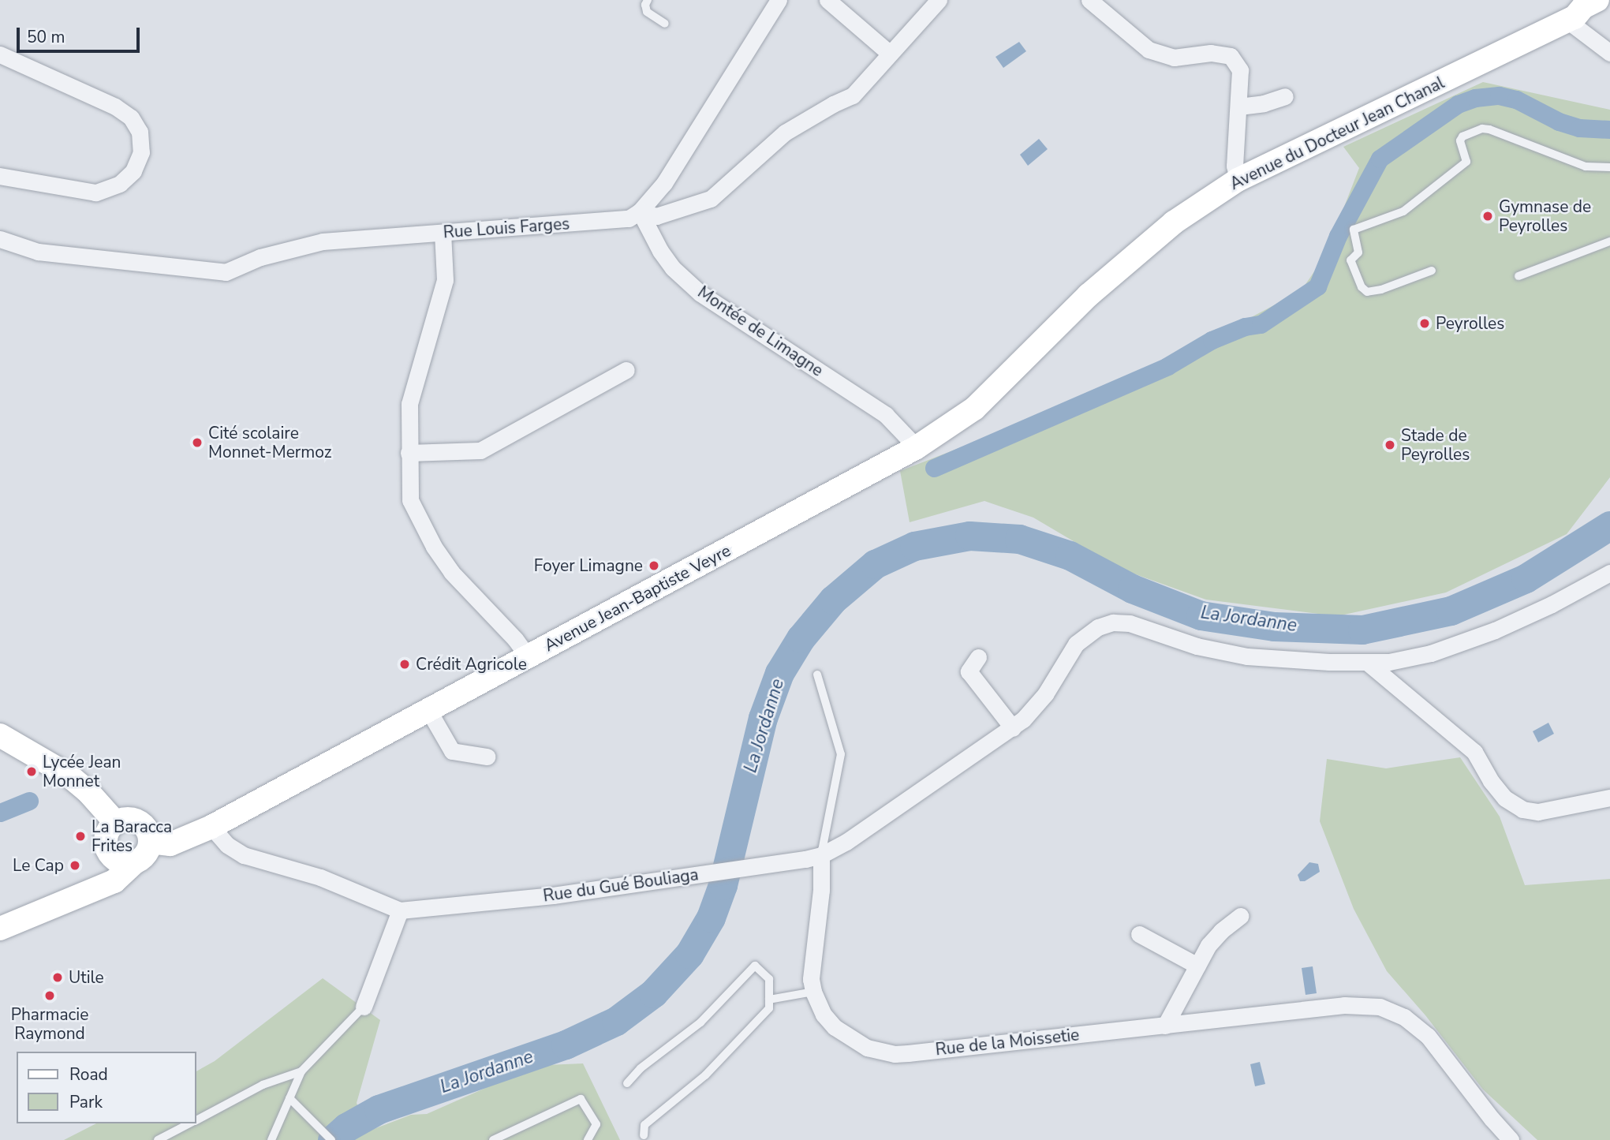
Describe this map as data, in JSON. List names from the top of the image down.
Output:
{
  "streets": {
    "main road": ["Avenue du Docteur Jean Chanal", "Avenue Jean-Baptiste Veyre"],
    "street": [
      "Rue Louis Farges",
      "Montée de Limagne",
      "Rue du Gué Bouliaga",
      "Rue de la Moissetie"
    ]
  },
  "crossings": [
    ["Avenue du Docteur Jean Chanal", "Montée de Limagne"],
    ["Avenue du Docteur Jean Chanal", "Avenue Jean-Baptiste Veyre"],
    ["Rue Louis Farges", "Montée de Limagne"],
    ["Montée de Limagne", "Avenue Jean-Baptiste Veyre"],
    ["Avenue Jean-Baptiste Veyre", "Rue du Gué Bouliaga"],
    ["Rue du Gué Bouliaga", "Rue de la Moissetie"]
  ],
  "water": ["La Jordanne"],
  "places": [
    "Gymnase de Peyrolles",
    "Peyrolles",
    "Cité scolaire Monnet-Mermoz",
    "Stade de Peyrolles",
    "Foyer Limagne",
    "Crédit Agricole",
    "Lycée Jean Monnet",
    "La Baracca Frites",
    "Le Cap",
    "Utile",
    "Pharmacie Raymond"
  ],
  "legend": ["Road", "Park"],
  "scale_bar": "50 m"
}
